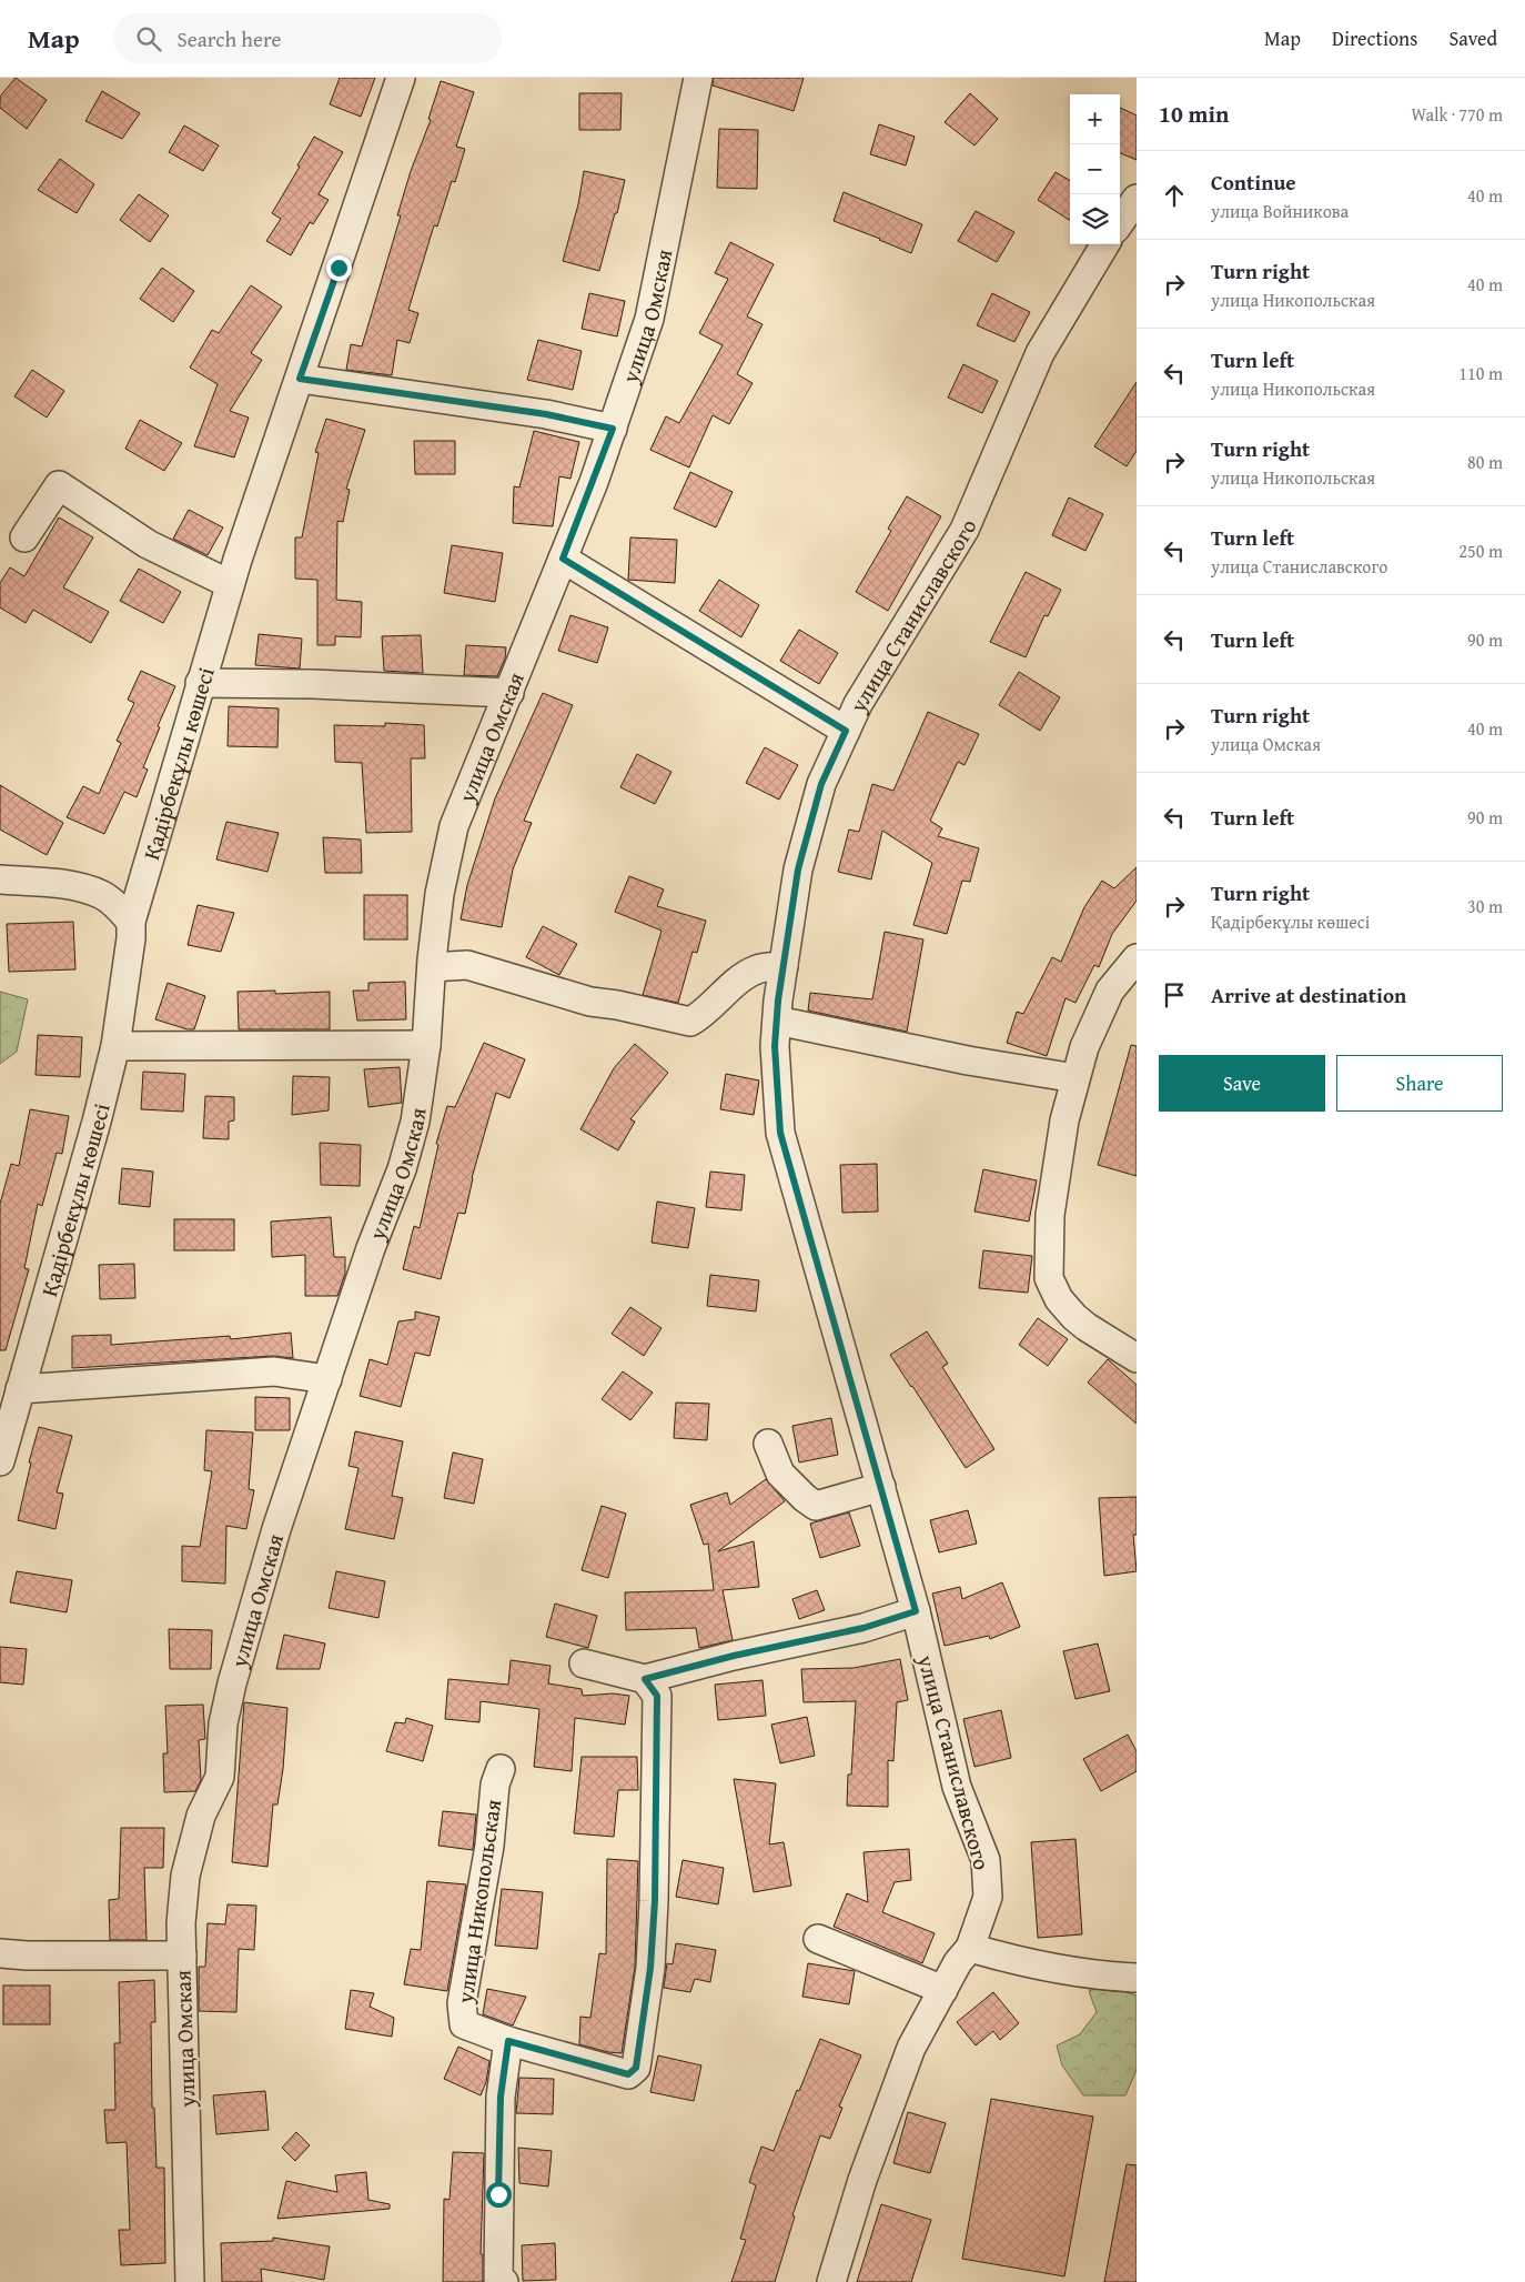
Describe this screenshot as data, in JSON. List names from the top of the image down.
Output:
{
  "streets": {
    "street": [
      "улица Омская",
      "улица Станиславского",
      "Қадірбекұлы көшесі",
      "улица Никопольская"
    ]
  },
  "page": {
    "header": "Map",
    "search": "Search here",
    "nav": ["Map", "Directions", "Saved"],
    "heading": ["10 min", "Walk · 770 m"],
    "map_buttons": ["+", "−"],
    "list": [
      ["Continue", "улица Войникова", "40 m"],
      ["Turn right", "улица Никопольская", "40 m"],
      ["Turn left", "улица Никопольская", "110 m"],
      ["Turn right", "улица Никопольская", "80 m"],
      ["Turn left", "улица Станиславского", "250 m"],
      ["Turn left", "90 m"],
      ["Turn right", "улица Омская", "40 m"],
      ["Turn left", "90 m"],
      ["Turn right", "Қадірбекұлы көшесі", "30 m"],
      "Arrive at destination"
    ],
    "buttons": ["Save", "Share"]
  }
}
